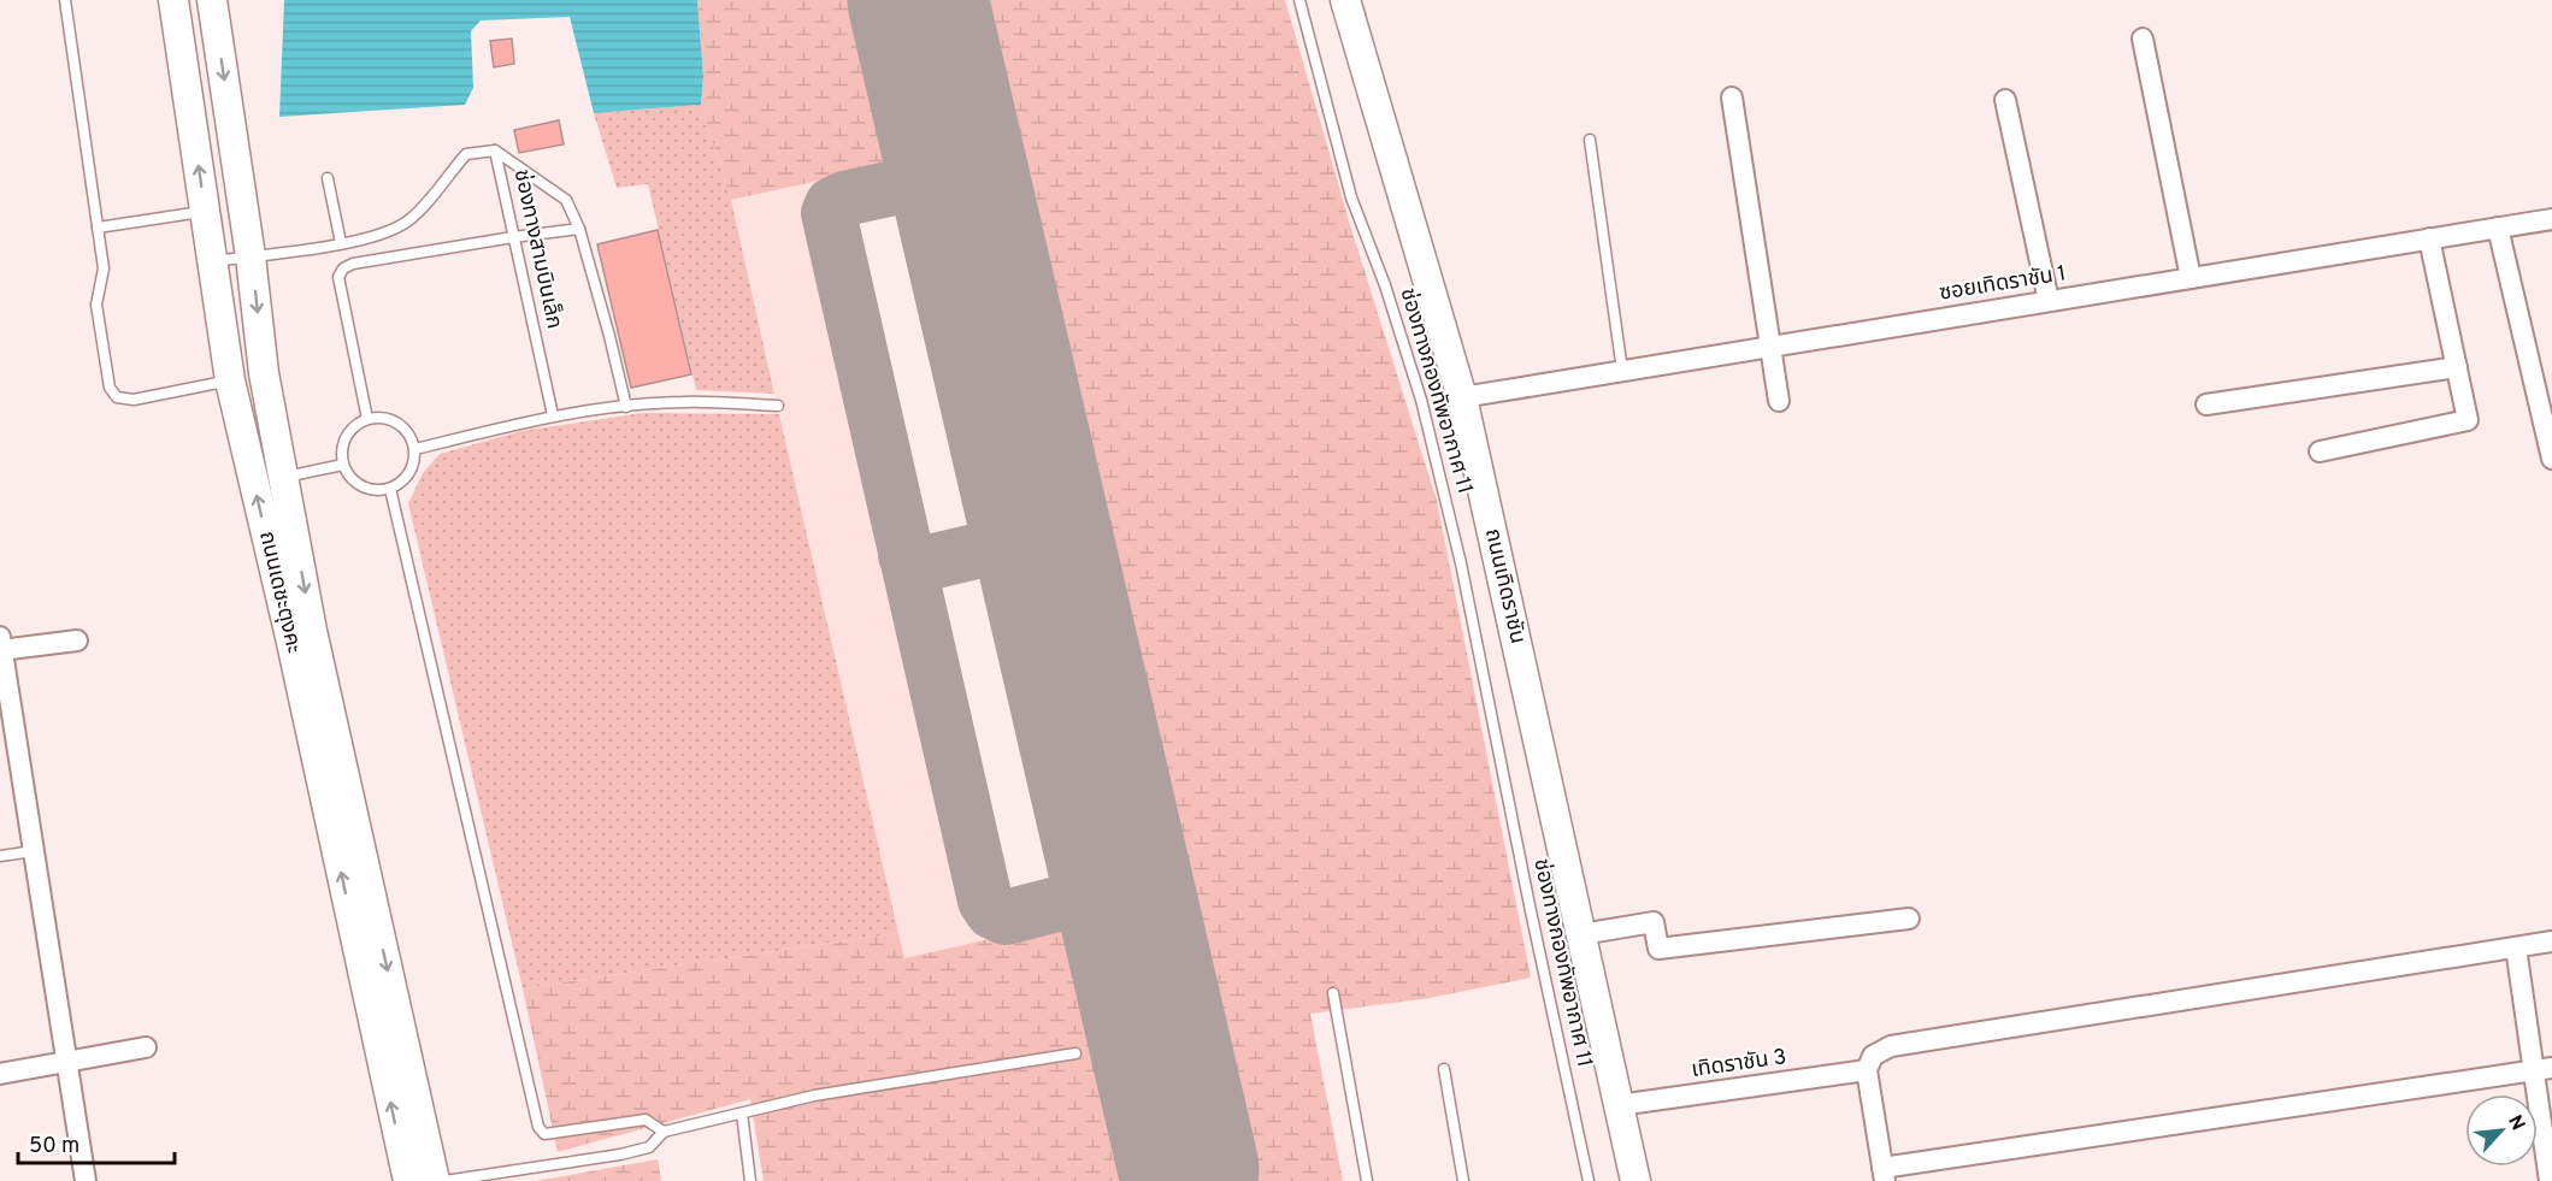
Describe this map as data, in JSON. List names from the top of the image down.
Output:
{
  "streets": {
    "street": [
      "ซอยเทิดราชัน 1",
      "ถนนเทิดราชัน",
      "ถนนเดชะตุงคะ",
      "เทิดราชัน 3"
    ],
    "lane": ["ช่องทางสามบินเล็ก", "ช่องทางกองทัพอากาศ 11"]
  },
  "crossings": [
    ["ช่องทางสามบินเล็ก", "ถนนเดชะตุงคะ"],
    ["ซอยเทิดราชัน 1", "ถนนเทิดราชัน"],
    ["ถนนเทิดราชัน", "เทิดราชัน 3"]
  ],
  "scale_bar": "50 m",
  "north": "top right"
}
